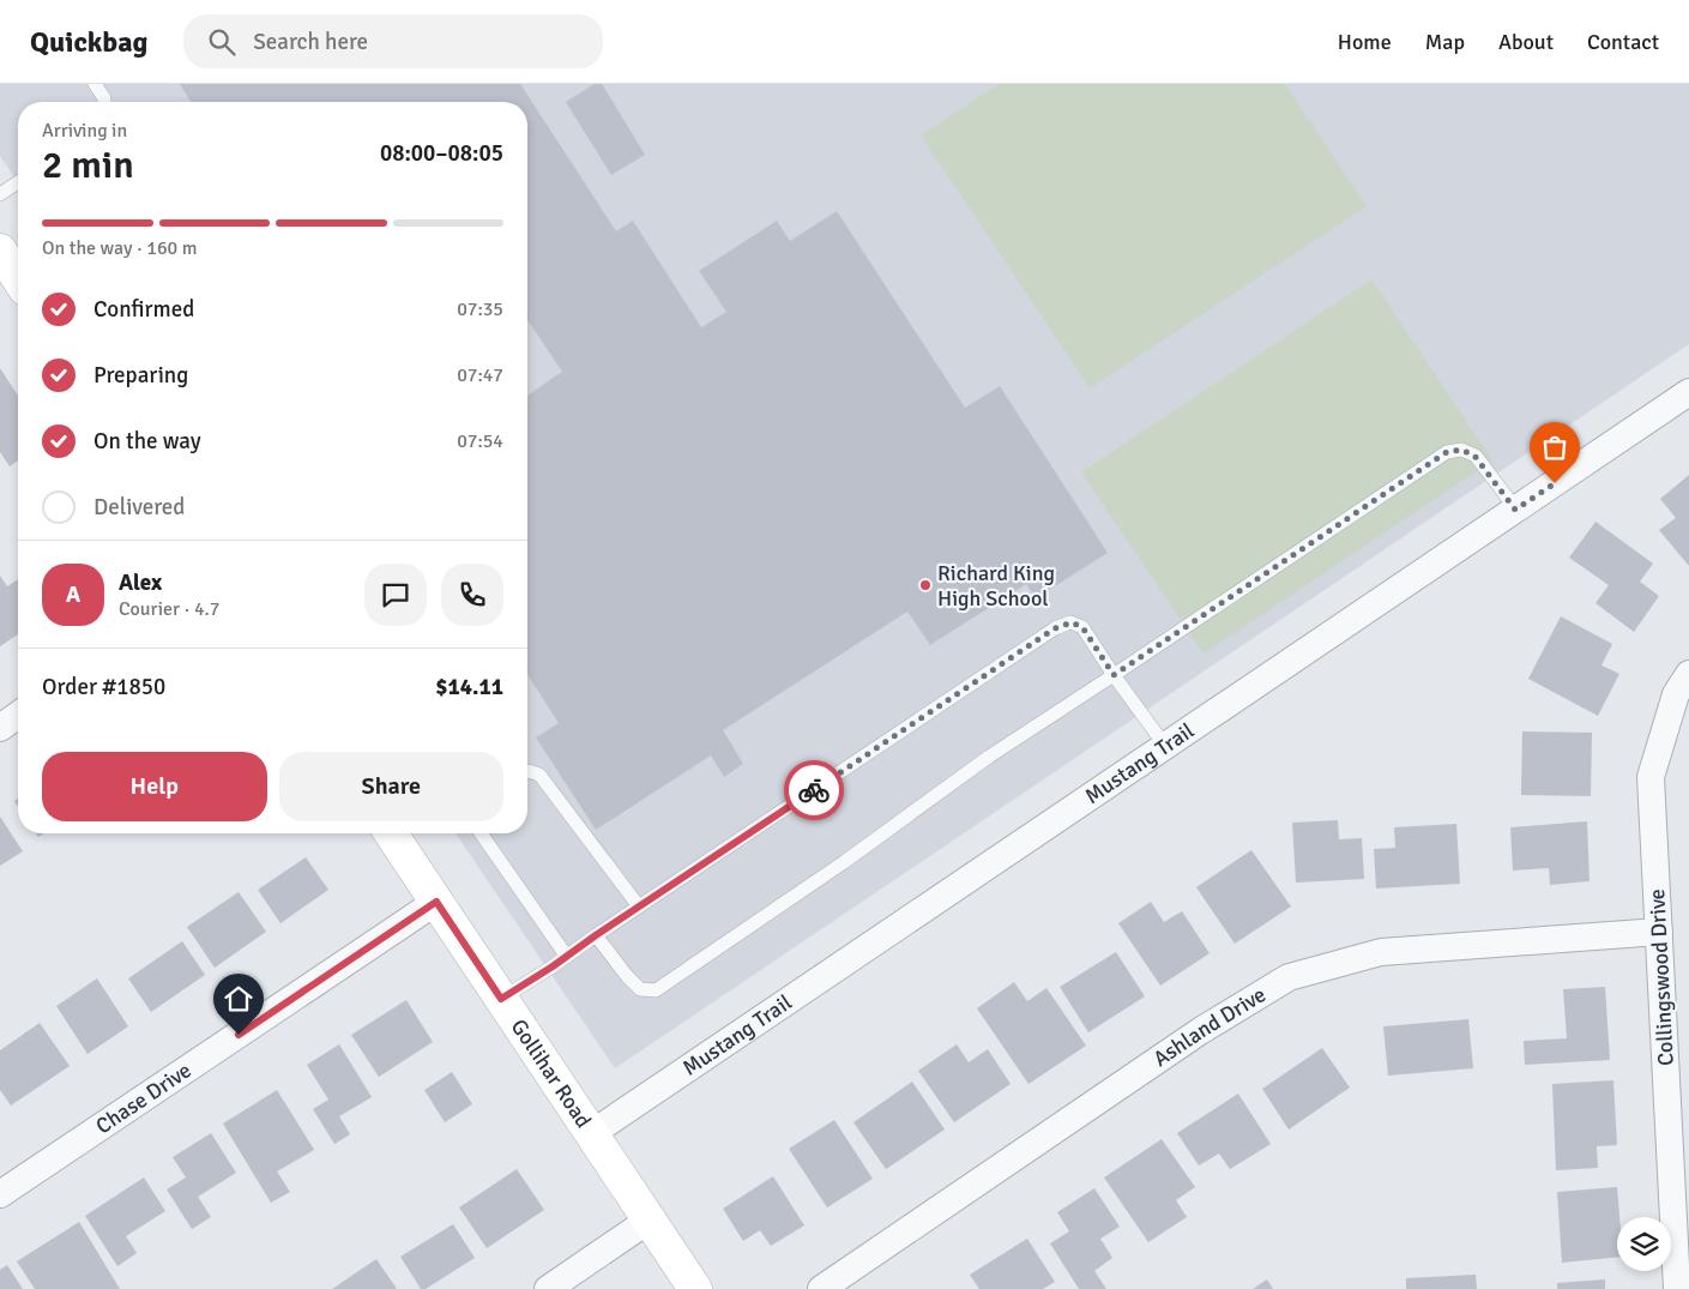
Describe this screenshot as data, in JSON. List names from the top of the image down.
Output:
{
  "streets": {
    "street": [
      "Mustang Trail",
      "Collingswood Drive",
      "Ashland Drive",
      "Gollihar Road",
      "Chase Drive"
    ]
  },
  "crossings": [
    ["Mustang Trail", "Gollihar Road"],
    ["Collingswood Drive", "Ashland Drive"],
    ["Gollihar Road", "Chase Drive"]
  ],
  "places": ["Richard King High School"],
  "page": {
    "header": "Quickbag",
    "search": "Search here",
    "nav": [
      "Home",
      "Map",
      "About",
      "Contact"
    ],
    "heading": ["2 min", "Arriving in", "08:00–08:05"],
    "panel": [
      "Alex",
      "Courier · 4.7",
      "Order #1850",
      "$14.11"
    ],
    "bar": "On the way · 160 m",
    "list": [
      ["Confirmed", "07:35"],
      ["Preparing", "07:47"],
      ["On the way", "07:54"],
      "Delivered"
    ],
    "round": "A",
    "buttons": ["Help", "Share"]
  }
}
